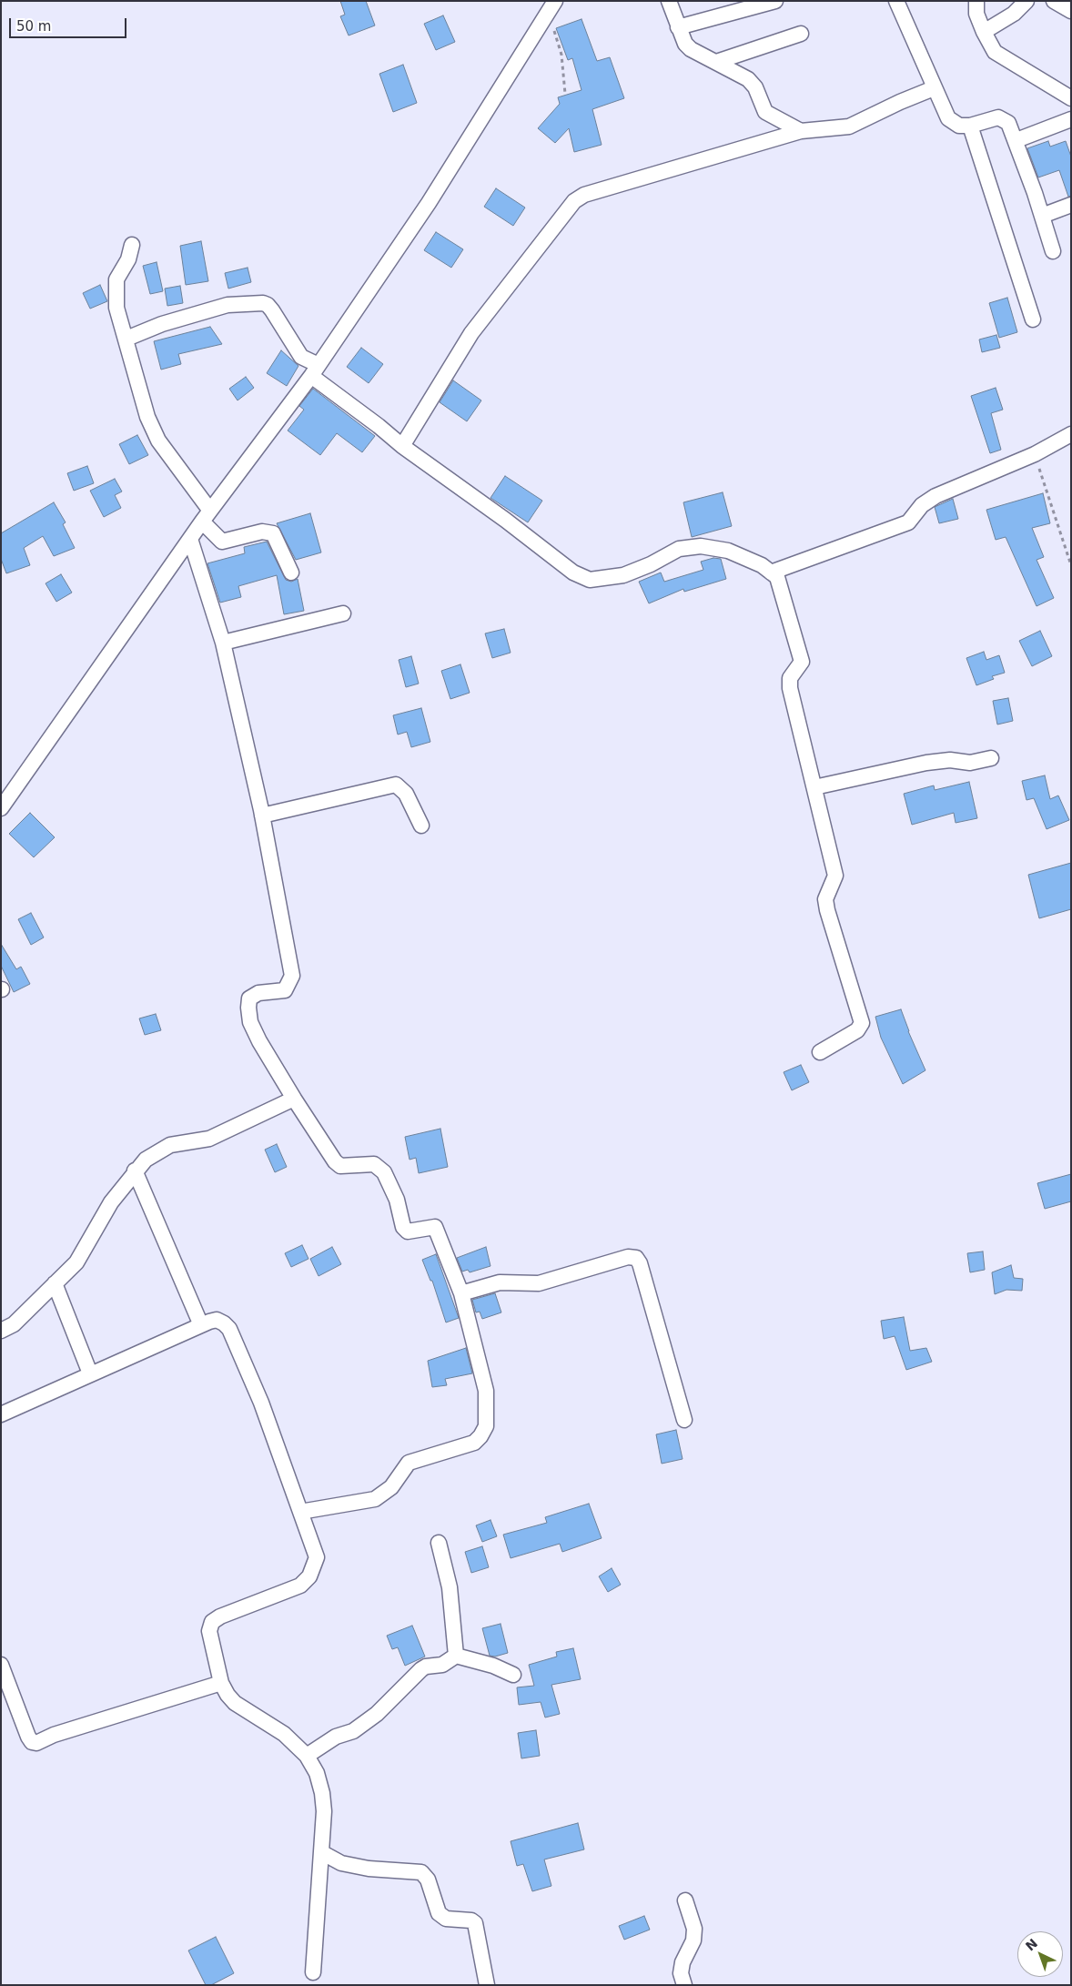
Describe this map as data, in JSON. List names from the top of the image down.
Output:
{
  "scale_bar": "50 m",
  "north": "top left"
}
